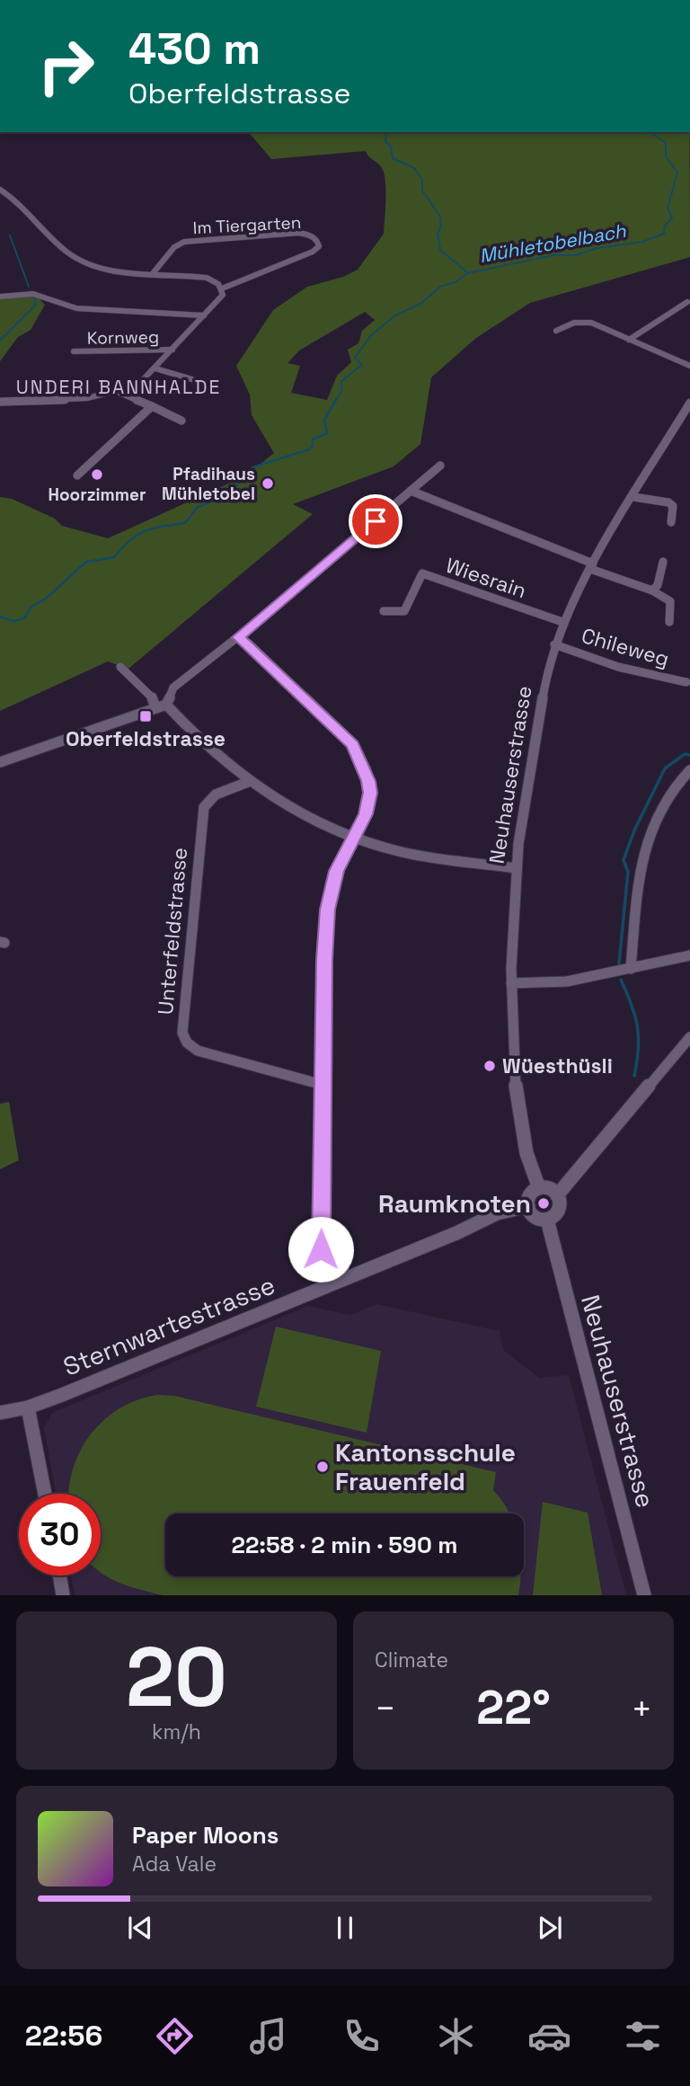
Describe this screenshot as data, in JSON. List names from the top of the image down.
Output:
{
  "streets": {
    "street": [
      "Im Tiergarten",
      "Kornweg",
      "Wiesrain",
      "Chileweg",
      "Neuhauserstrasse",
      "Unterfeldstrasse",
      "Sternwartestrasse"
    ]
  },
  "crossings": [
    ["Wiesrain", "Neuhauserstrasse"],
    ["Chileweg", "Neuhauserstrasse"],
    ["Neuhauserstrasse", "Sternwartestrasse"]
  ],
  "districts": ["UNDERI BANNHALDE"],
  "water": ["Mühletobelbach"],
  "places": {
    "other": [
      "Hoorzimmer",
      "Pfadihaus Mühletobel",
      "Wüesthüsli",
      "Raumknoten",
      "Kantonsschule Frauenfeld"
    ],
    "transit": ["Oberfeldstrasse"]
  },
  "page": {
    "turn": ["430 m", "Oberfeldstrasse"],
    "limit": "30",
    "trip": "22:58 · 2 min · 590 m",
    "tile": [
      ["20", "km/h"],
      "Climate"
    ],
    "heat": ["−", "22°", "+"],
    "song": ["Paper Moons", "Ada Vale"],
    "tabs": "22:56"
  }
}
